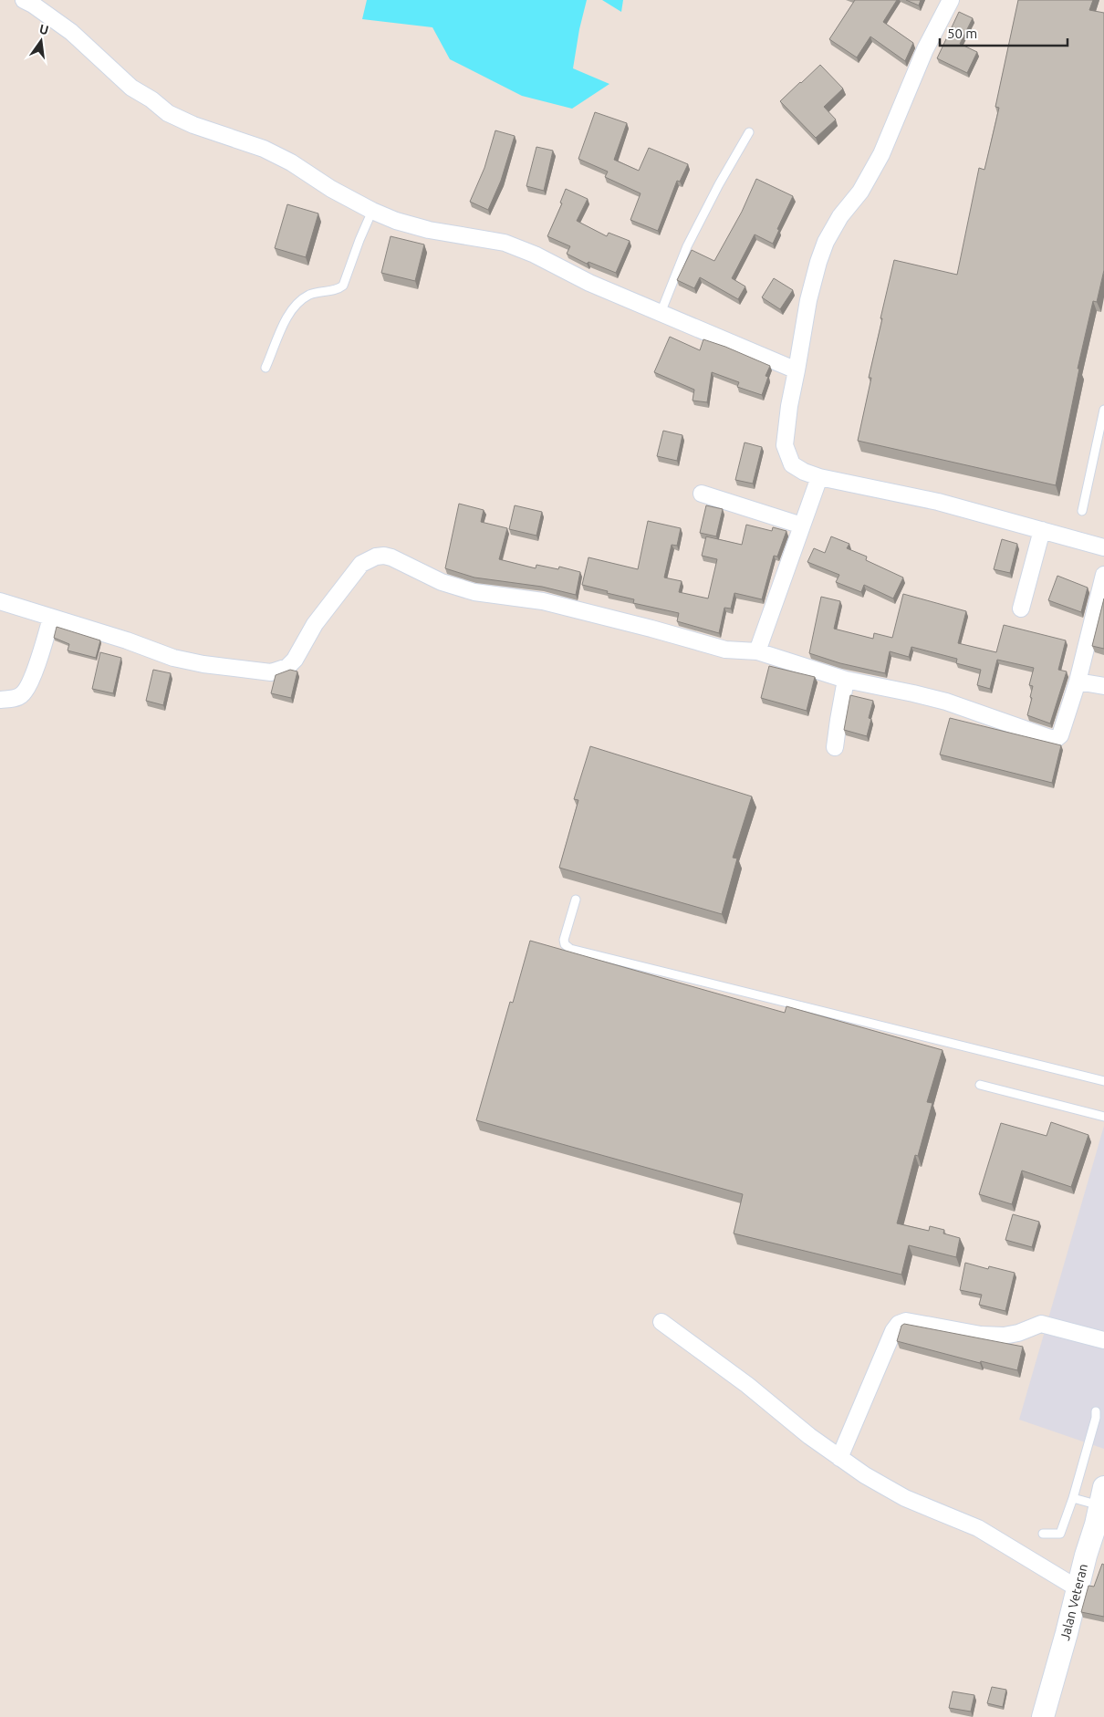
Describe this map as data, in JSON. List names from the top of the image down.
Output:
{
  "streets": {
    "main road": ["Jalan Veteran"]
  },
  "scale_bar": "50 m",
  "north": "top"
}
